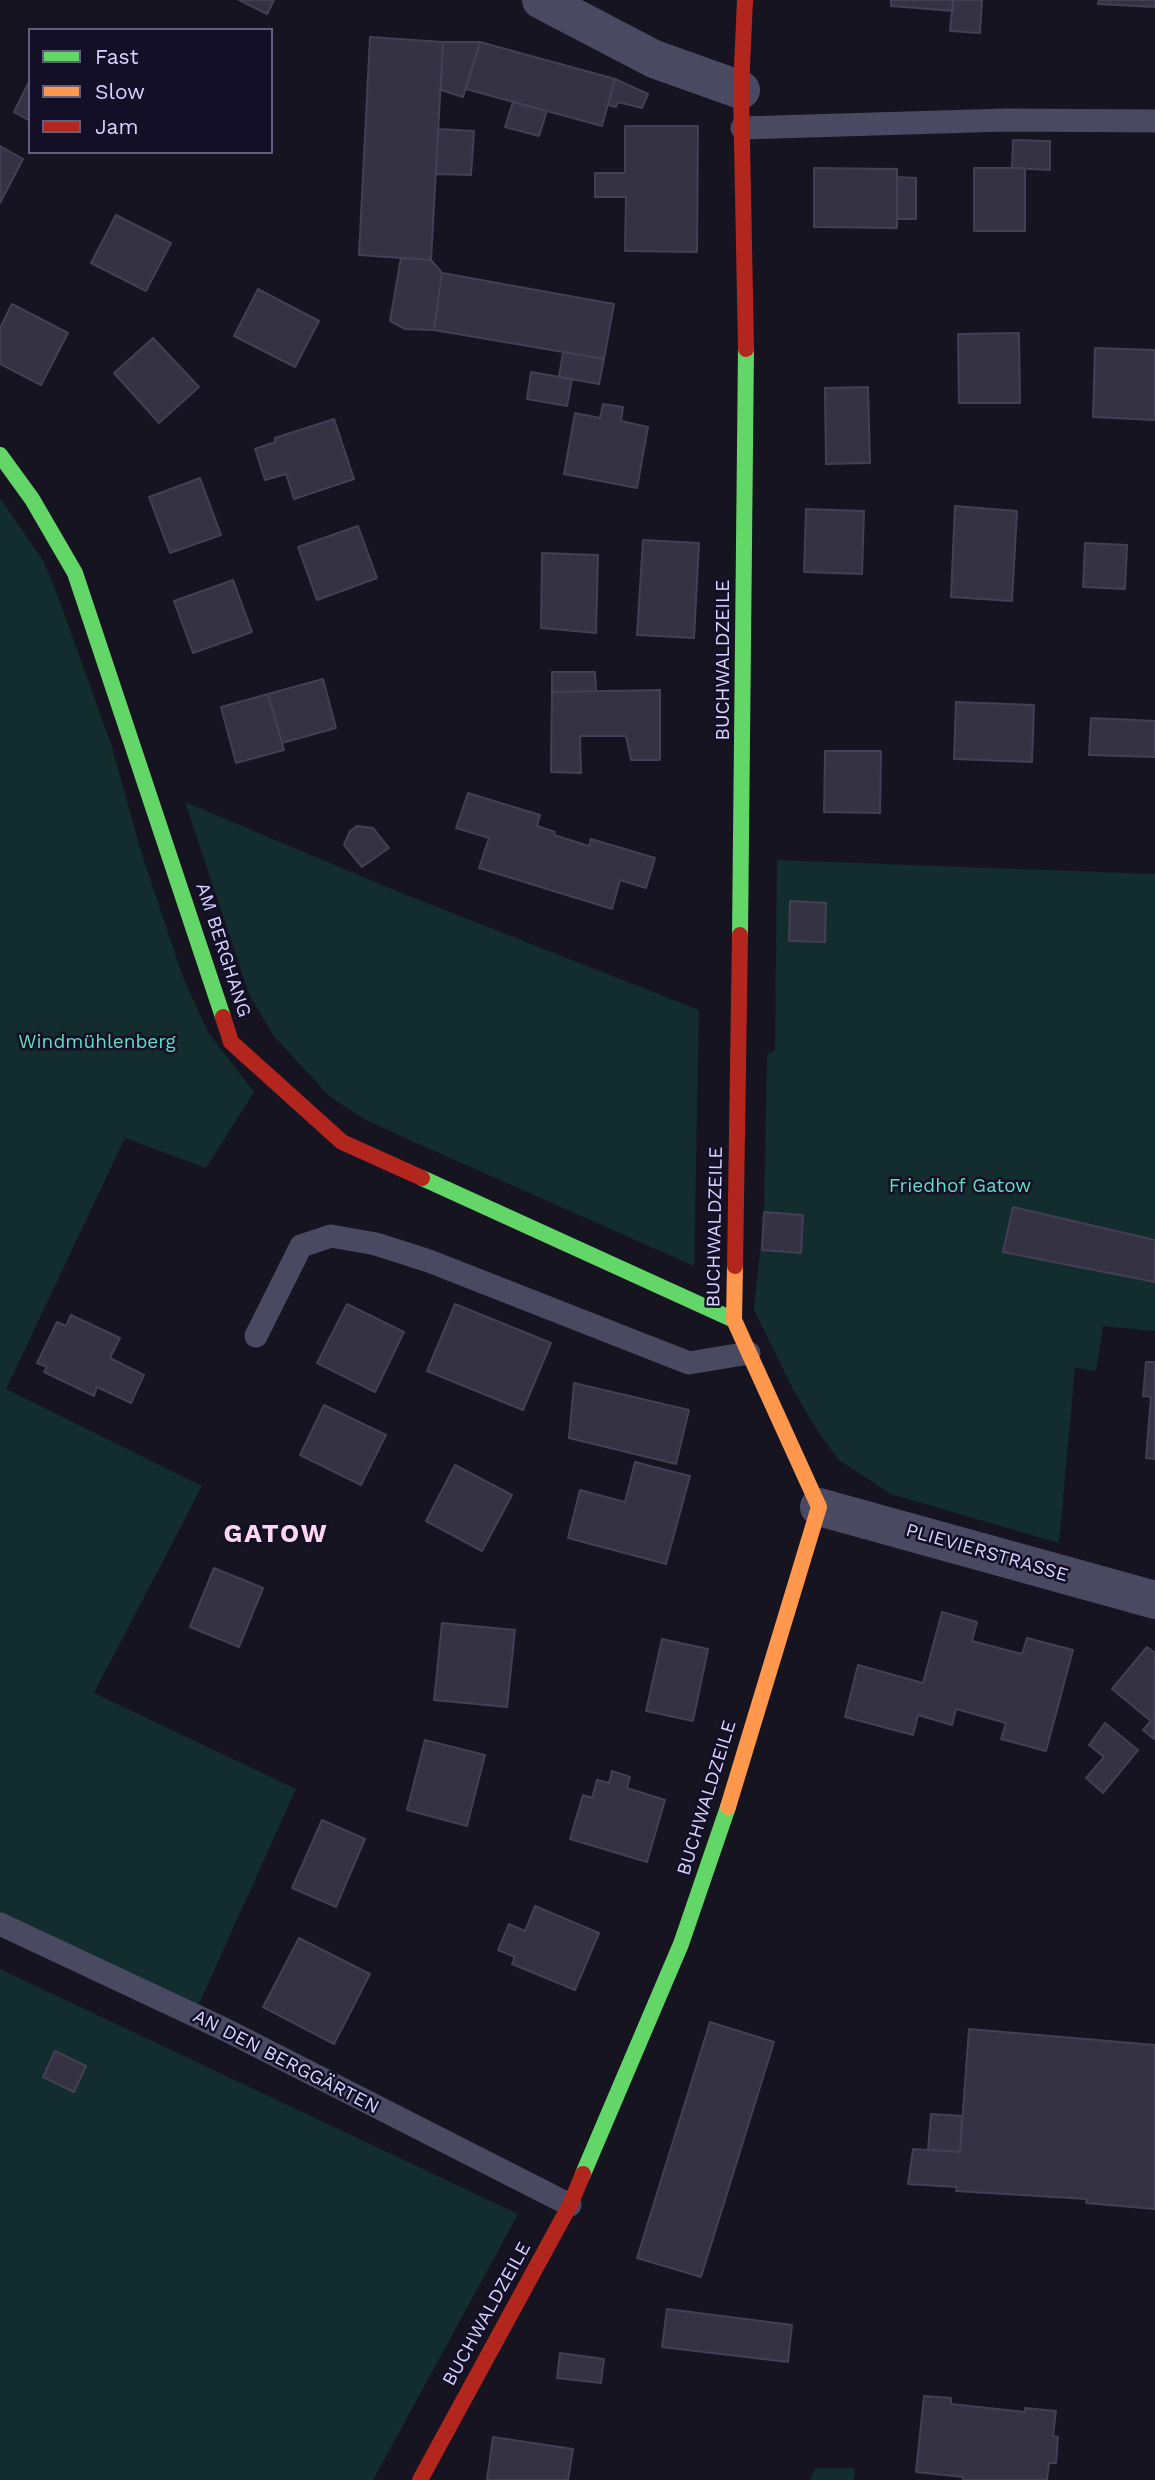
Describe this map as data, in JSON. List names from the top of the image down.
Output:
{
  "streets": {
    "street": ["BUCHWALDZEILE", "AM BERGHANG", "PLIEVIERSTRASSE"],
    "lane": ["AN DEN BERGGÄRTEN"]
  },
  "crossings": [
    ["BUCHWALDZEILE", "AM BERGHANG"],
    ["BUCHWALDZEILE", "PLIEVIERSTRASSE"],
    ["BUCHWALDZEILE", "AN DEN BERGGÄRTEN"]
  ],
  "districts": ["GATOW"],
  "parks": ["Windmühlenberg", "Friedhof Gatow"],
  "legend": ["Fast", "Slow", "Jam"]
}
